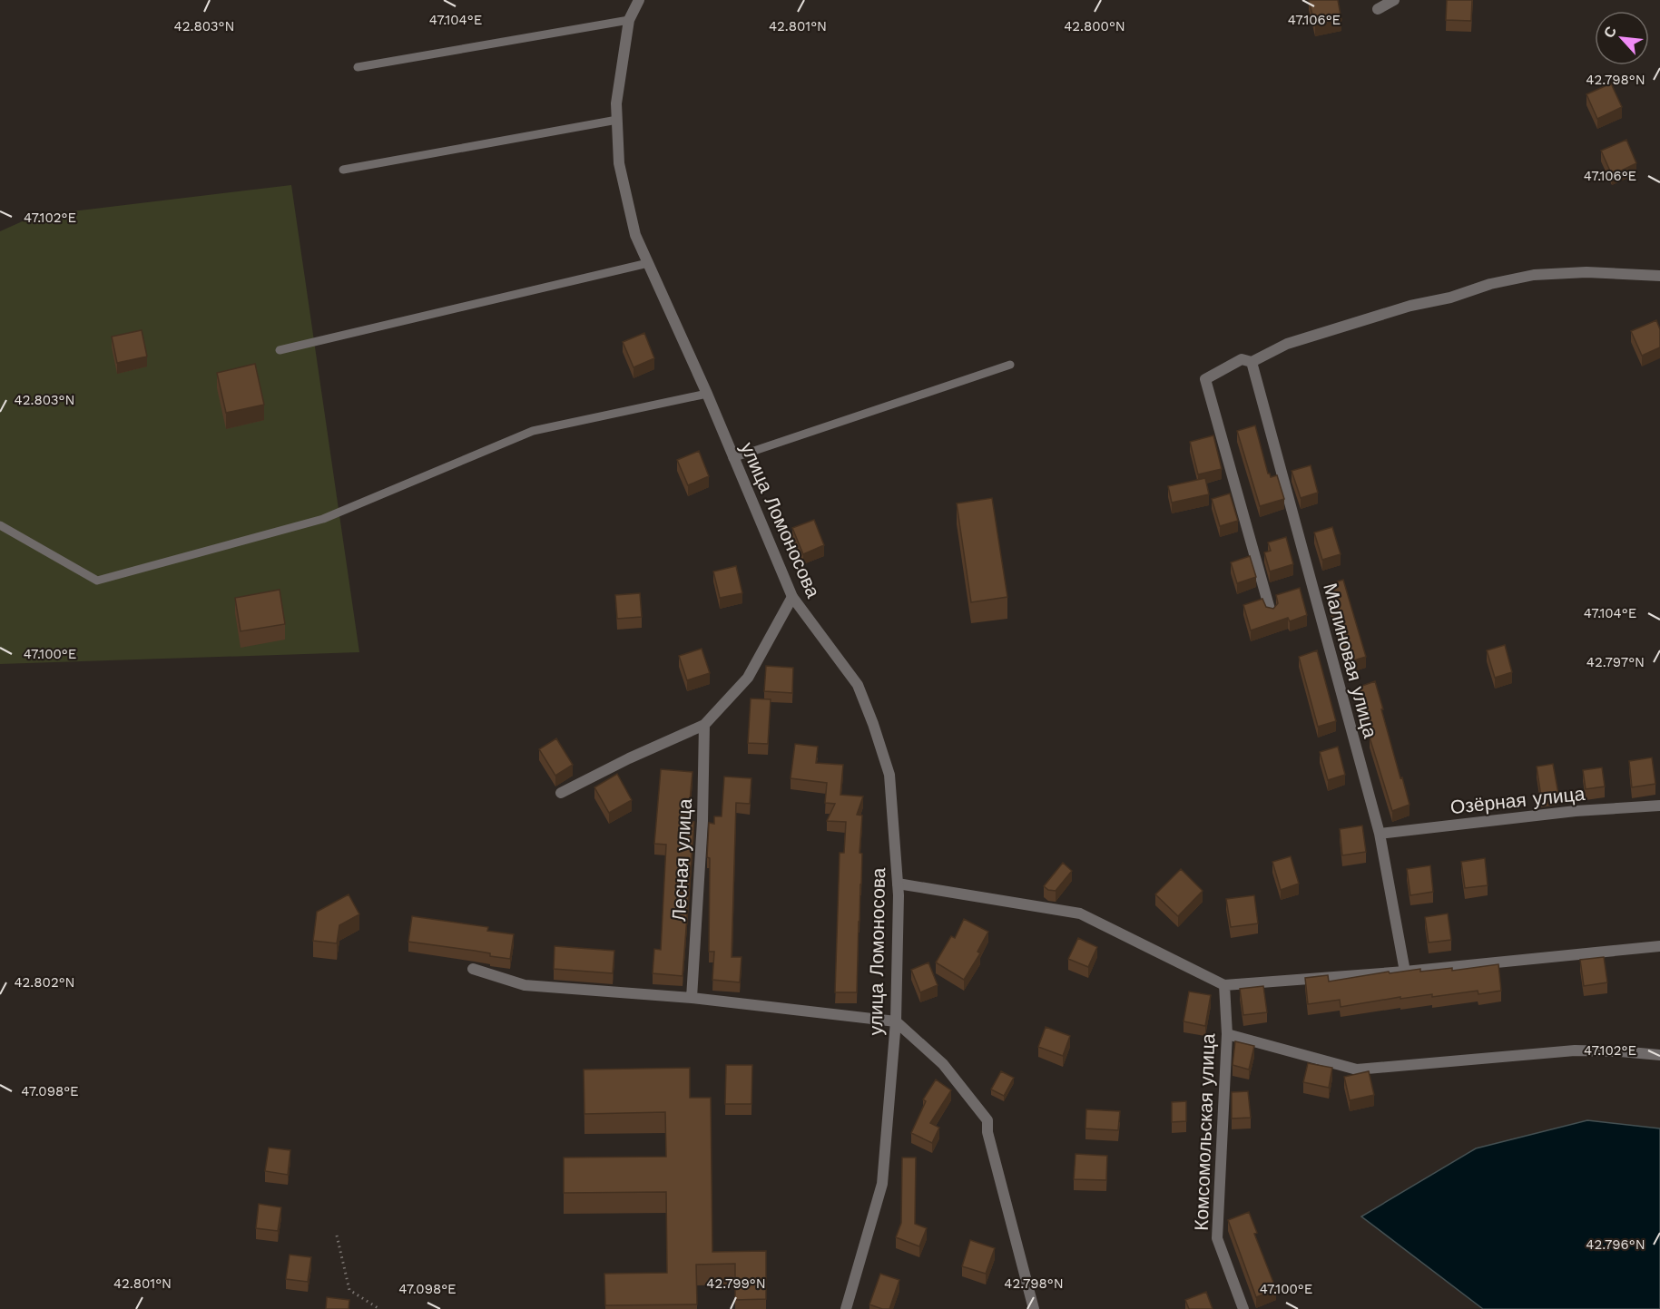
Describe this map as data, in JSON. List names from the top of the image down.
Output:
{
  "streets": {
    "street": [
      "улица Ломоносова",
      "Малиновая улица",
      "Озёрная улица",
      "Лесная улица",
      "Комсомольская улица"
    ]
  },
  "crossings": [
    ["Малиновая улица", "Озёрная улица"]
  ],
  "north": "top left",
  "coordinates": [
    "47.104°E",
    "47.106°E",
    "42.803°N",
    "42.801°N",
    "42.800°N",
    "42.798°N",
    "47.102°E",
    "47.100°E",
    "42.797°N",
    "42.802°N",
    "47.098°E",
    "42.796°N",
    "42.799°N"
  ]
}
